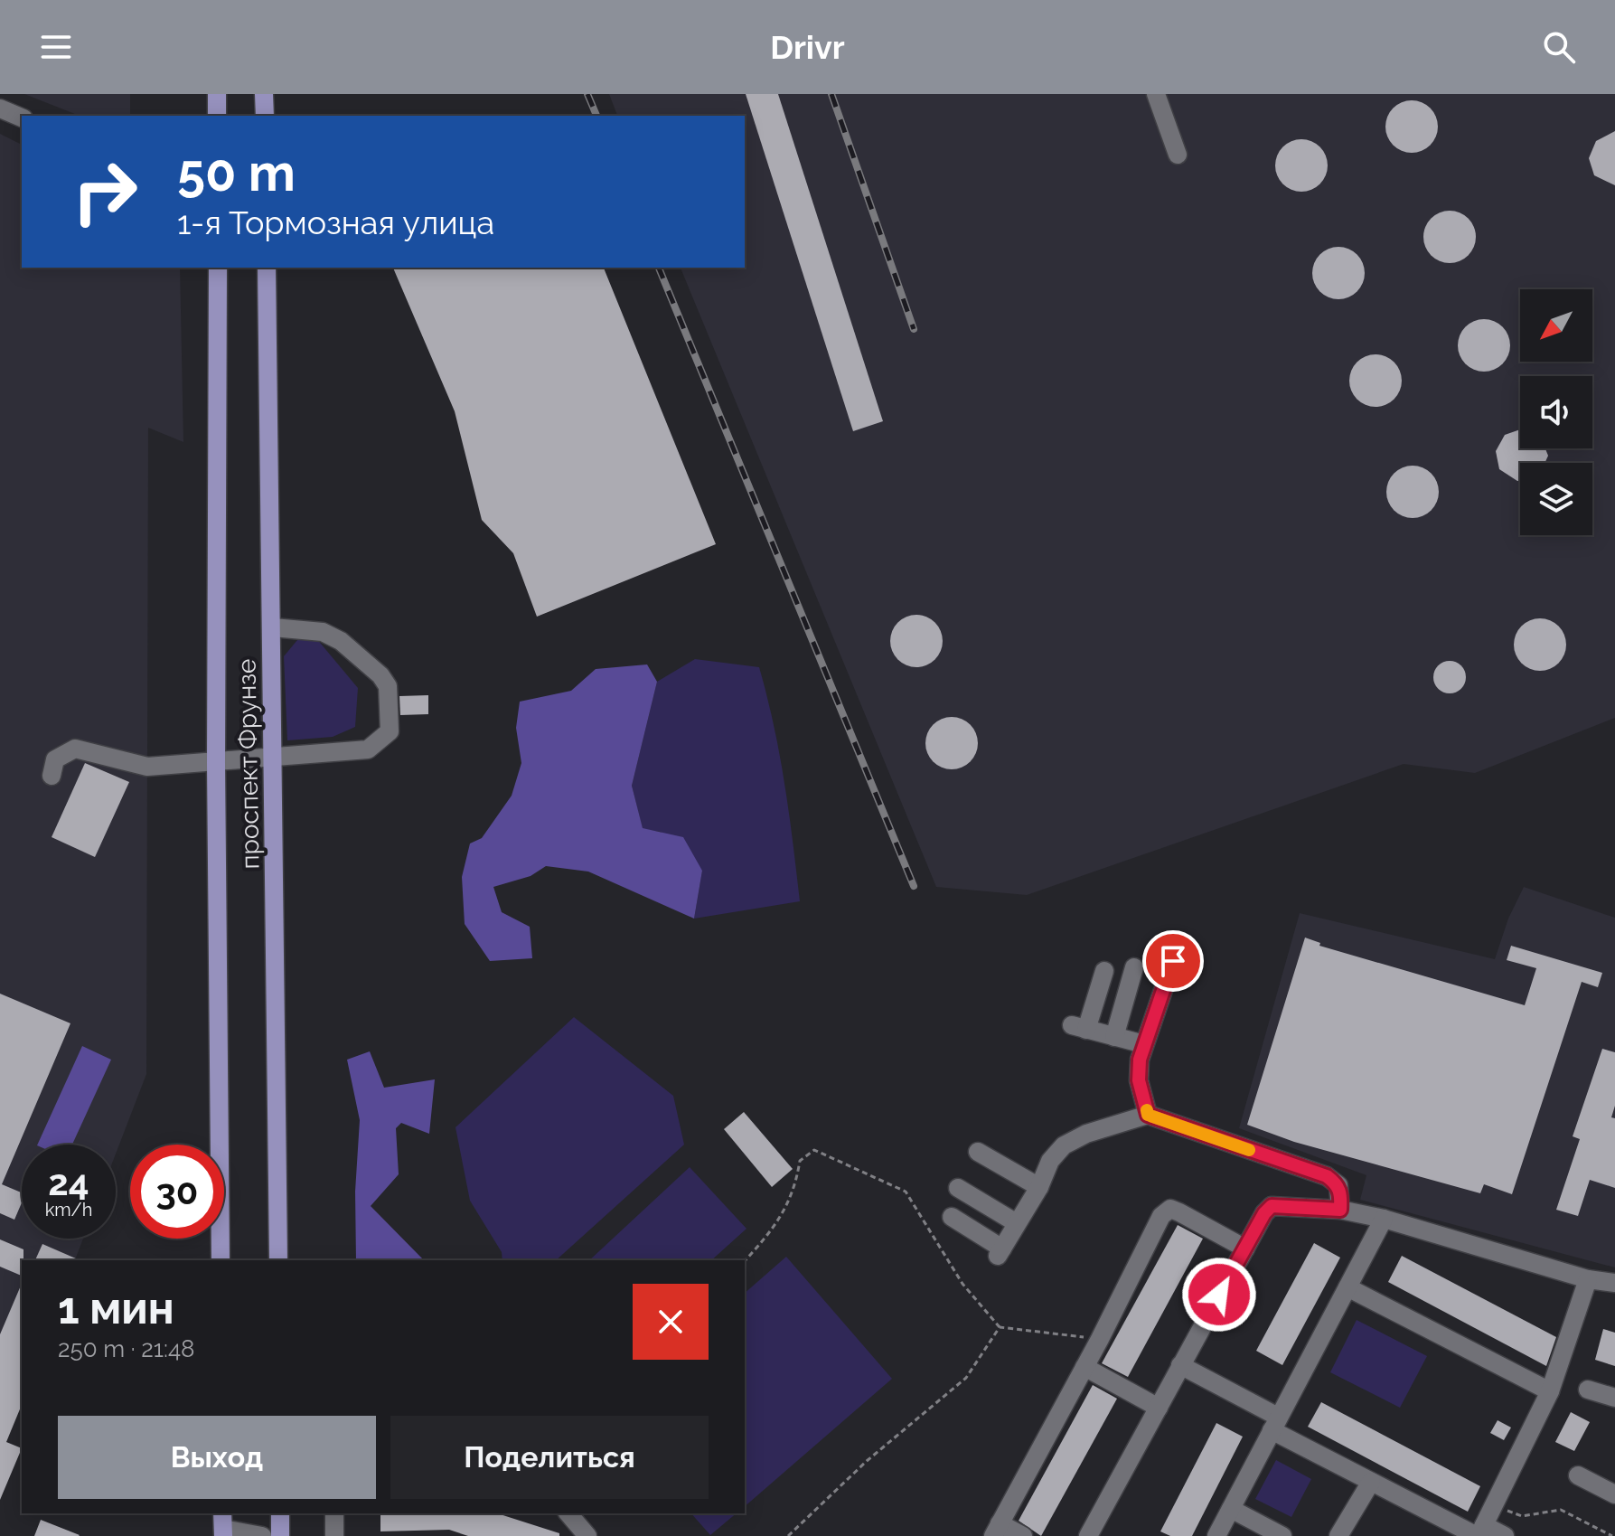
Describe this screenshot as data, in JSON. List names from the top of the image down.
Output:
{
  "streets": {
    "main road": ["проспект Фрунзе"]
  },
  "north": "bottom left",
  "page": {
    "header": "Drivr",
    "turn": ["50 m", "1-я Тормозная улица"],
    "speed": "24 km/h",
    "limit": "30",
    "heading": ["1 мин", "250 m · 21:48"],
    "buttons": ["Выход", "Поделиться"]
  }
}
